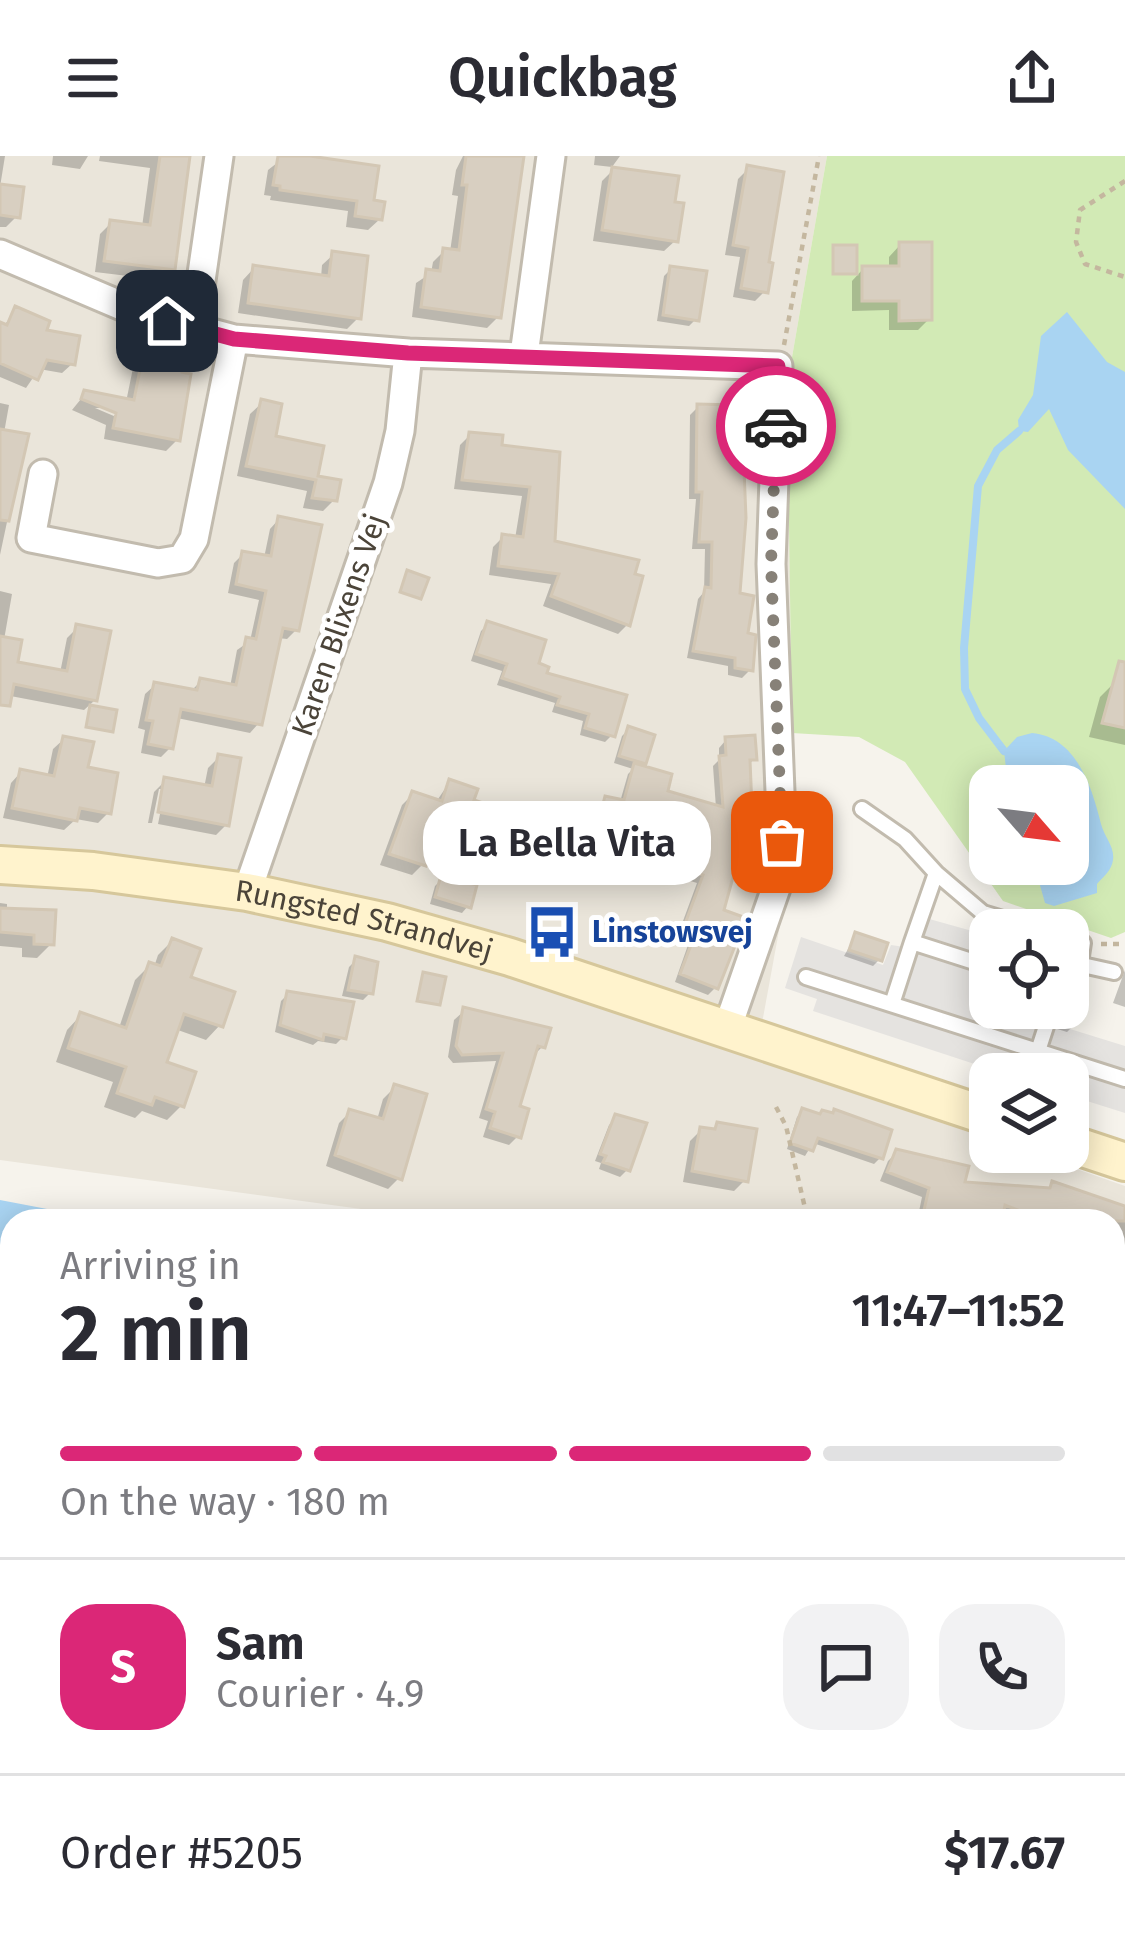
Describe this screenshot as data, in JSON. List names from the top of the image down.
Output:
{
  "streets": {
    "main road": ["Rungsted Strandvej"],
    "street": ["Karen Blixens Vej"]
  },
  "crossings": [
    ["Karen Blixens Vej", "Rungsted Strandvej"]
  ],
  "places": {
    "other": ["La Bella Vita"],
    "bus stop": ["Linstowsvej"]
  },
  "north": "bottom right",
  "page": {
    "header": "Quickbag",
    "bubble": "La Bella Vita",
    "heading": ["2 min", "Arriving in", "11:47–11:52"],
    "panel": [
      "Sam",
      "Courier · 4.9",
      "Order #5205",
      "$17.67"
    ],
    "bar": "On the way · 180 m",
    "round": "S"
  }
}
